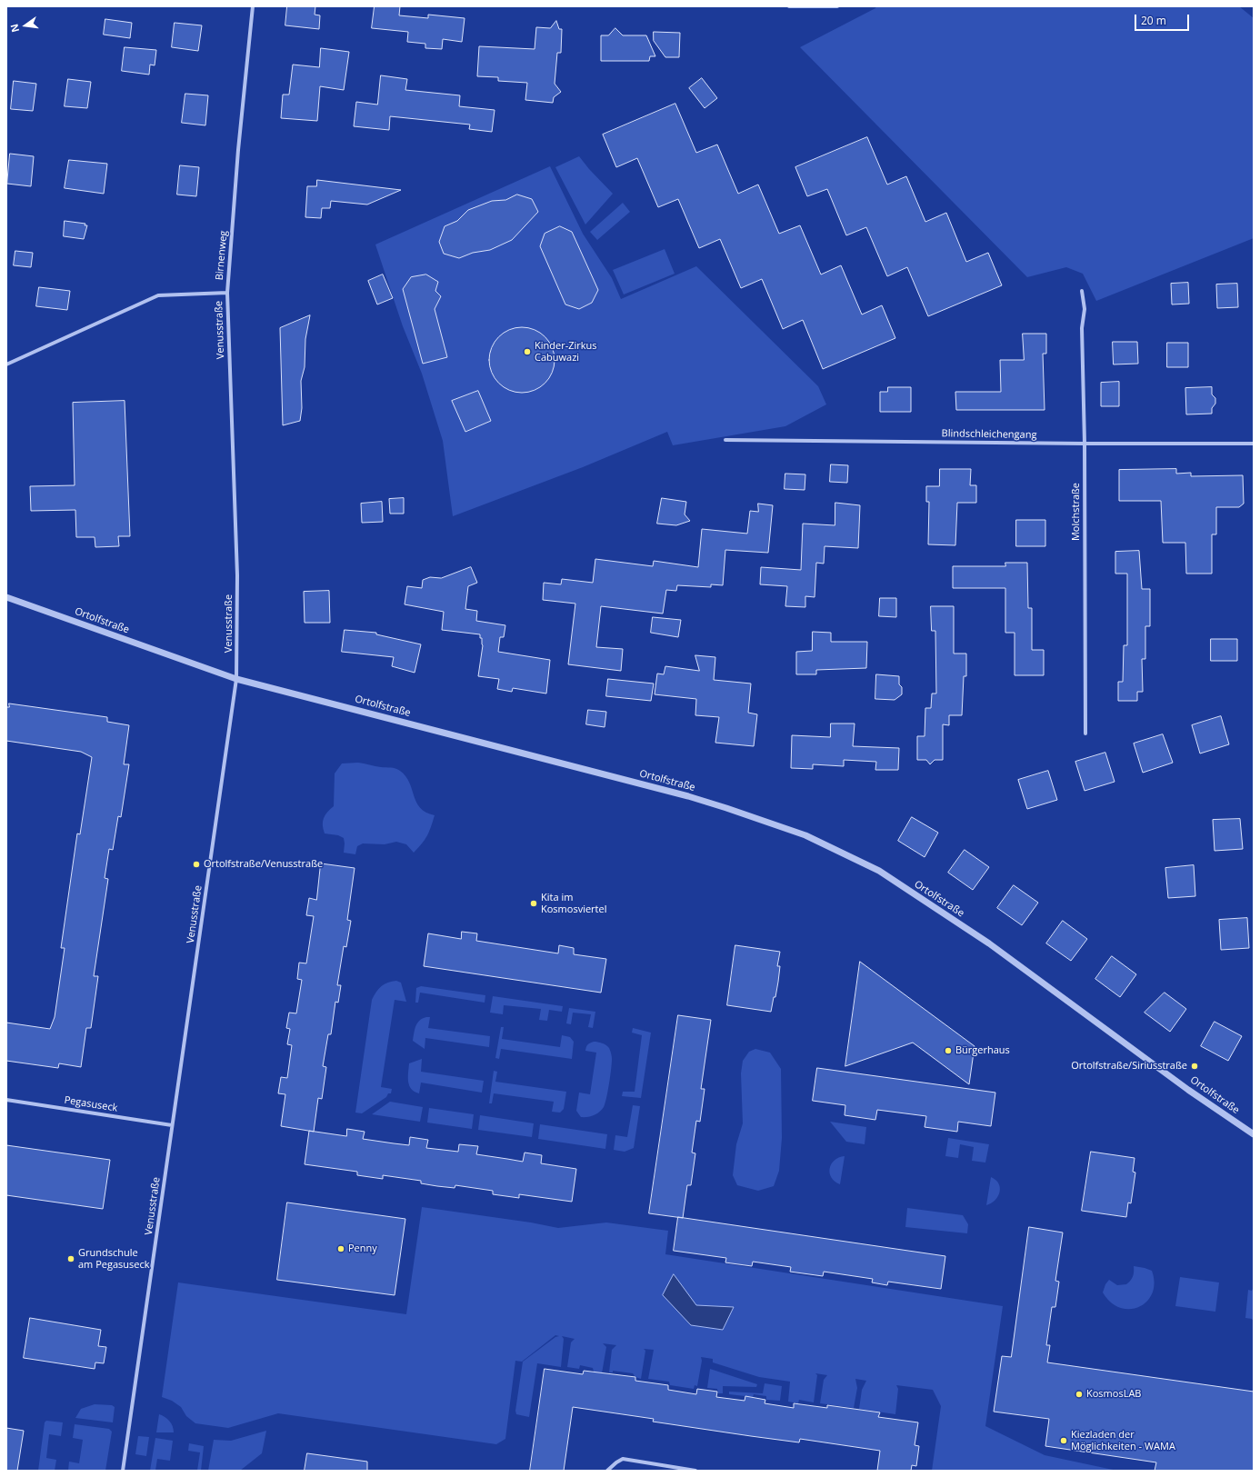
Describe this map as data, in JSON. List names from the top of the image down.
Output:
{
  "streets": {
    "street": [
      "Birnenweg",
      "Venusstraße",
      "Blindschleichengang",
      "Molchstraße",
      "Ortolfstraße",
      "Pegasuseck"
    ]
  },
  "crossings": [
    ["Birnenweg", "Venusstraße"],
    ["Venusstraße", "Ortolfstraße"],
    ["Venusstraße", "Pegasuseck"],
    ["Blindschleichengang", "Molchstraße"]
  ],
  "places": [
    "Kinder-Zirkus Cabuwazi",
    "Ortolfstraße/Venusstraße",
    "Kita im Kosmosviertel",
    "Bürgerhaus",
    "Ortolfstraße/Siriusstraße",
    "Penny",
    "Grundschule am Pegasuseck",
    "KosmosLAB",
    "Kiezladen der Möglichkeiten - WAMA"
  ],
  "scale_bar": "20 m",
  "north": "left"
}
